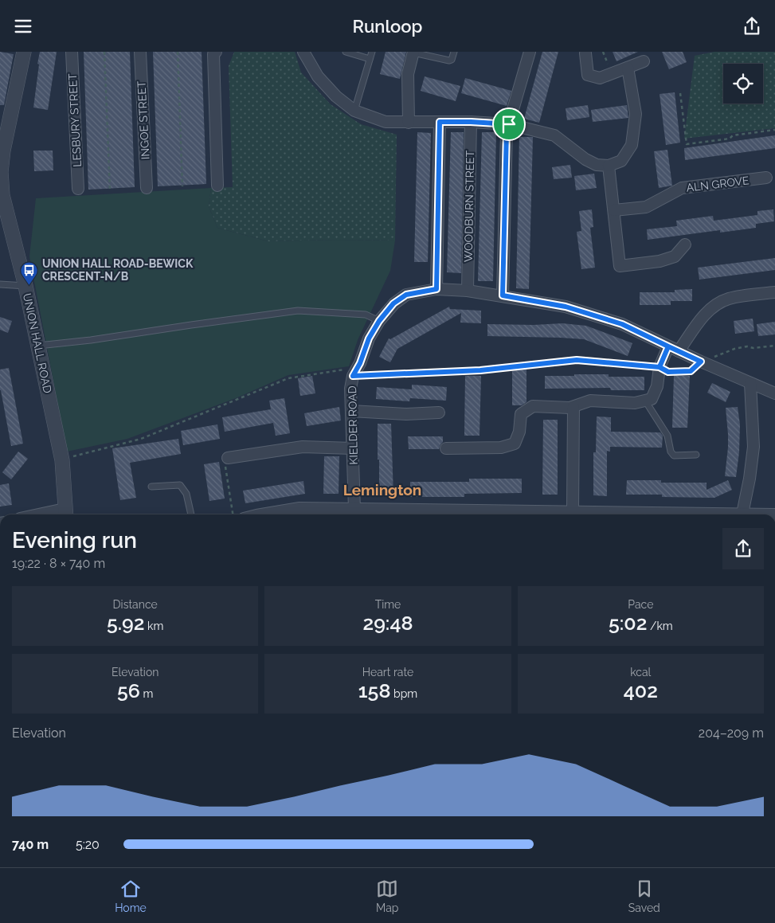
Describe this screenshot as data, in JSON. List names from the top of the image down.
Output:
{
  "streets": {
    "street": [
      "LESBURY STREET",
      "INGOE STREET",
      "ALN GROVE",
      "WOODBURN STREET",
      "UNION HALL ROAD",
      "KIELDER ROAD"
    ]
  },
  "crossings": [
    ["WOODBURN STREET", "KIELDER ROAD"]
  ],
  "districts": ["Lemington"],
  "places": {
    "bus stop": ["UNION HALL ROAD-BEWICK CRESCENT-N/B"]
  },
  "page": {
    "header": "Runloop",
    "heading": ["Evening run", "19:22 · 8 × 740 m"],
    "stats": [
      ["Distance", "5.92 km"],
      ["Time", "29:48"],
      ["Pace", "5:02 /km"],
      ["Elevation", "56 m"],
      ["Heart rate", "158 bpm"],
      ["kcal", "402"]
    ],
    "chart": ["Elevation", "204–209 m"],
    "list": [
      {
        "name": "740 m",
        "note": "5:20"
      }
    ],
    "tabs": ["Home", "Map", "Saved"]
  }
}
